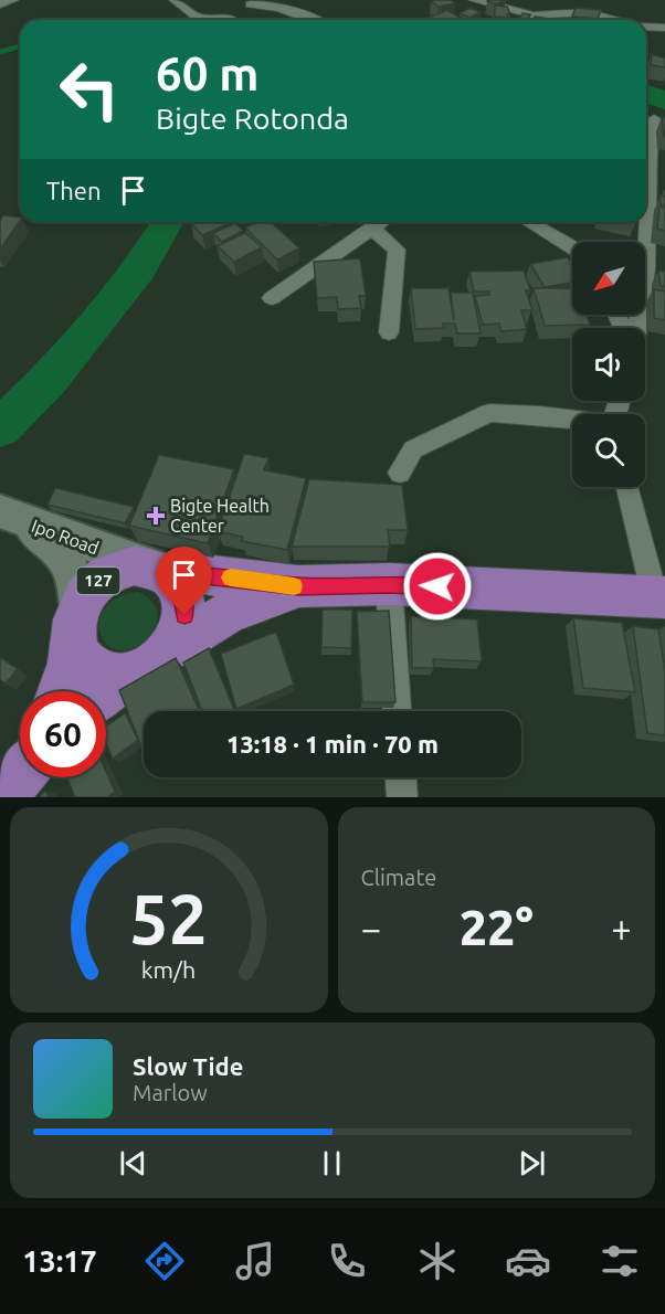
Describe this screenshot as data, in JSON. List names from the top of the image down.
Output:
{
  "streets": {
    "main road": ["127"],
    "street": ["Ipo Road"]
  },
  "crossings": [
    ["Ipo Road", "127"]
  ],
  "places": {
    "health": ["Bigte Health Center"]
  },
  "north": "bottom left",
  "page": {
    "turn": ["60 m", "Bigte Rotonda"],
    "then": "Then",
    "limit": "60",
    "trip": "13:18 · 1 min · 70 m",
    "tile": "Climate",
    "heat": ["−", "22°", "+"],
    "song": ["Slow Tide", "Marlow"],
    "tabs": "13:17",
    "gauge": ["52", "km/h"]
  }
}
